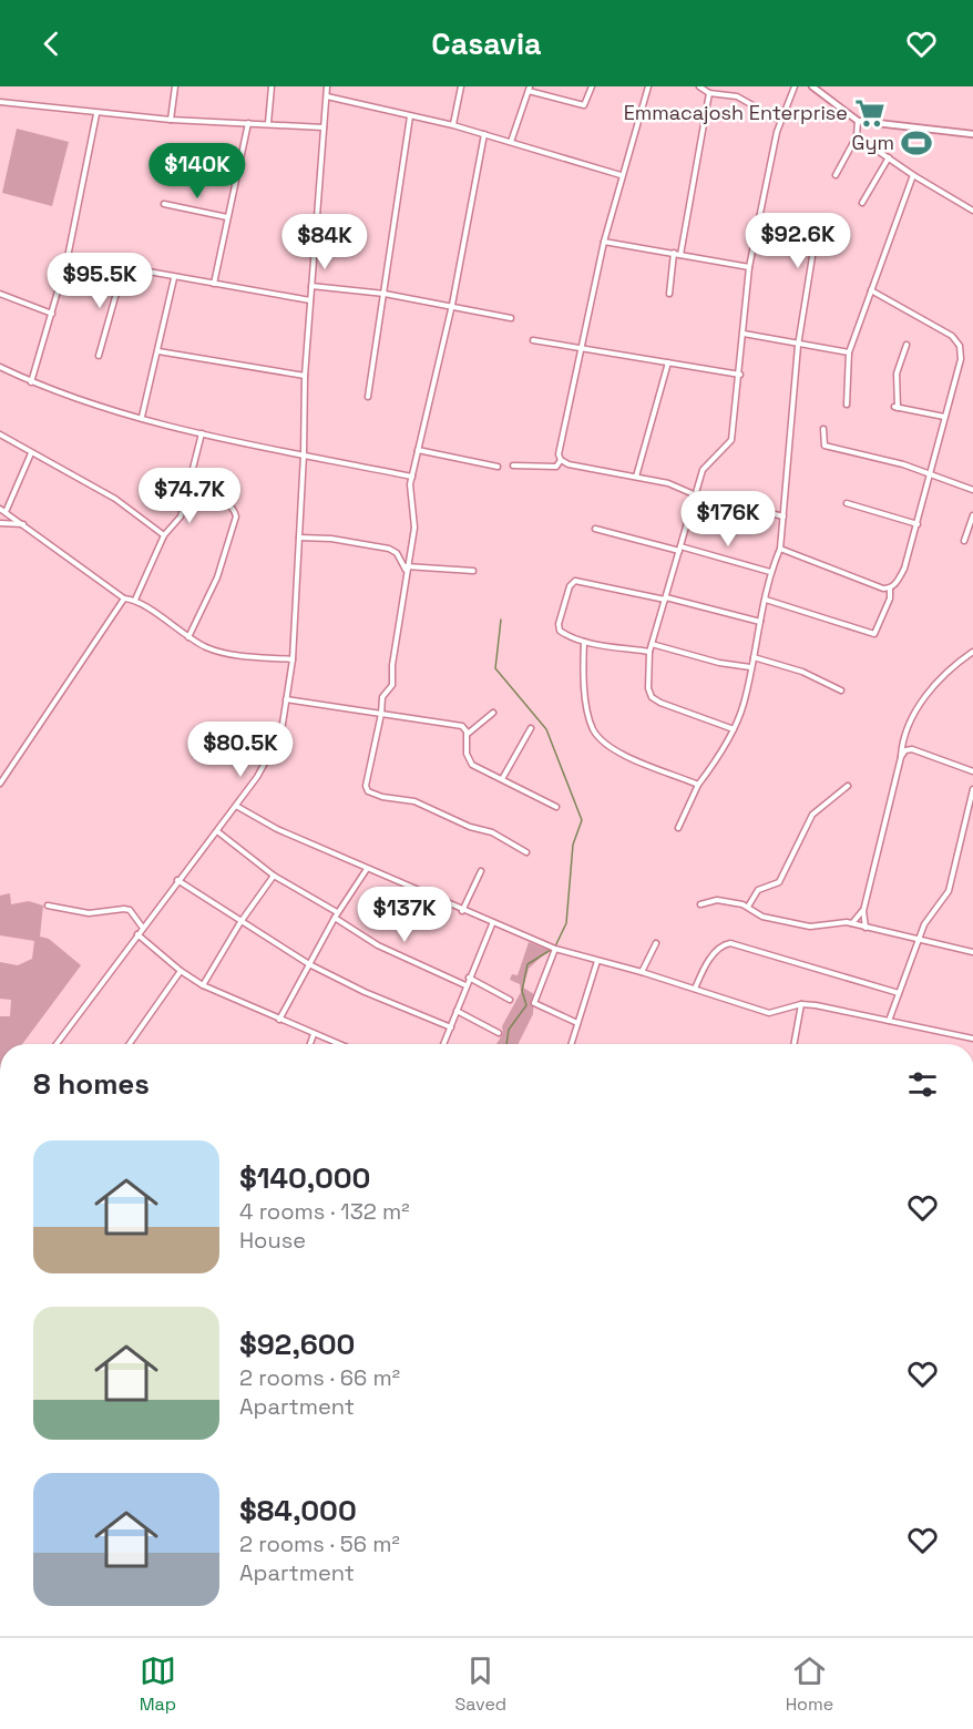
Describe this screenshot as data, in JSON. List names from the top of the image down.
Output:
{
  "places": {
    "supermarket": ["Emmacajosh Enterprise"],
    "sports": ["Gym"]
  },
  "page": {
    "header": "Casavia",
    "price": [
      "$140K",
      "$92.6K",
      "$84K",
      "$95.5K",
      "$74.7K",
      "$176K",
      "$80.5K",
      "$137K"
    ],
    "heading": "8 homes",
    "list": [
      {
        "name": "$140,000",
        "note": "4 rooms · 132 m² · House"
      },
      {
        "name": "$92,600",
        "note": "2 rooms · 66 m² · Apartment"
      },
      {
        "name": "$84,000",
        "note": "2 rooms · 56 m² · Apartment"
      }
    ],
    "tabs": ["Map", "Saved", "Home"]
  }
}
